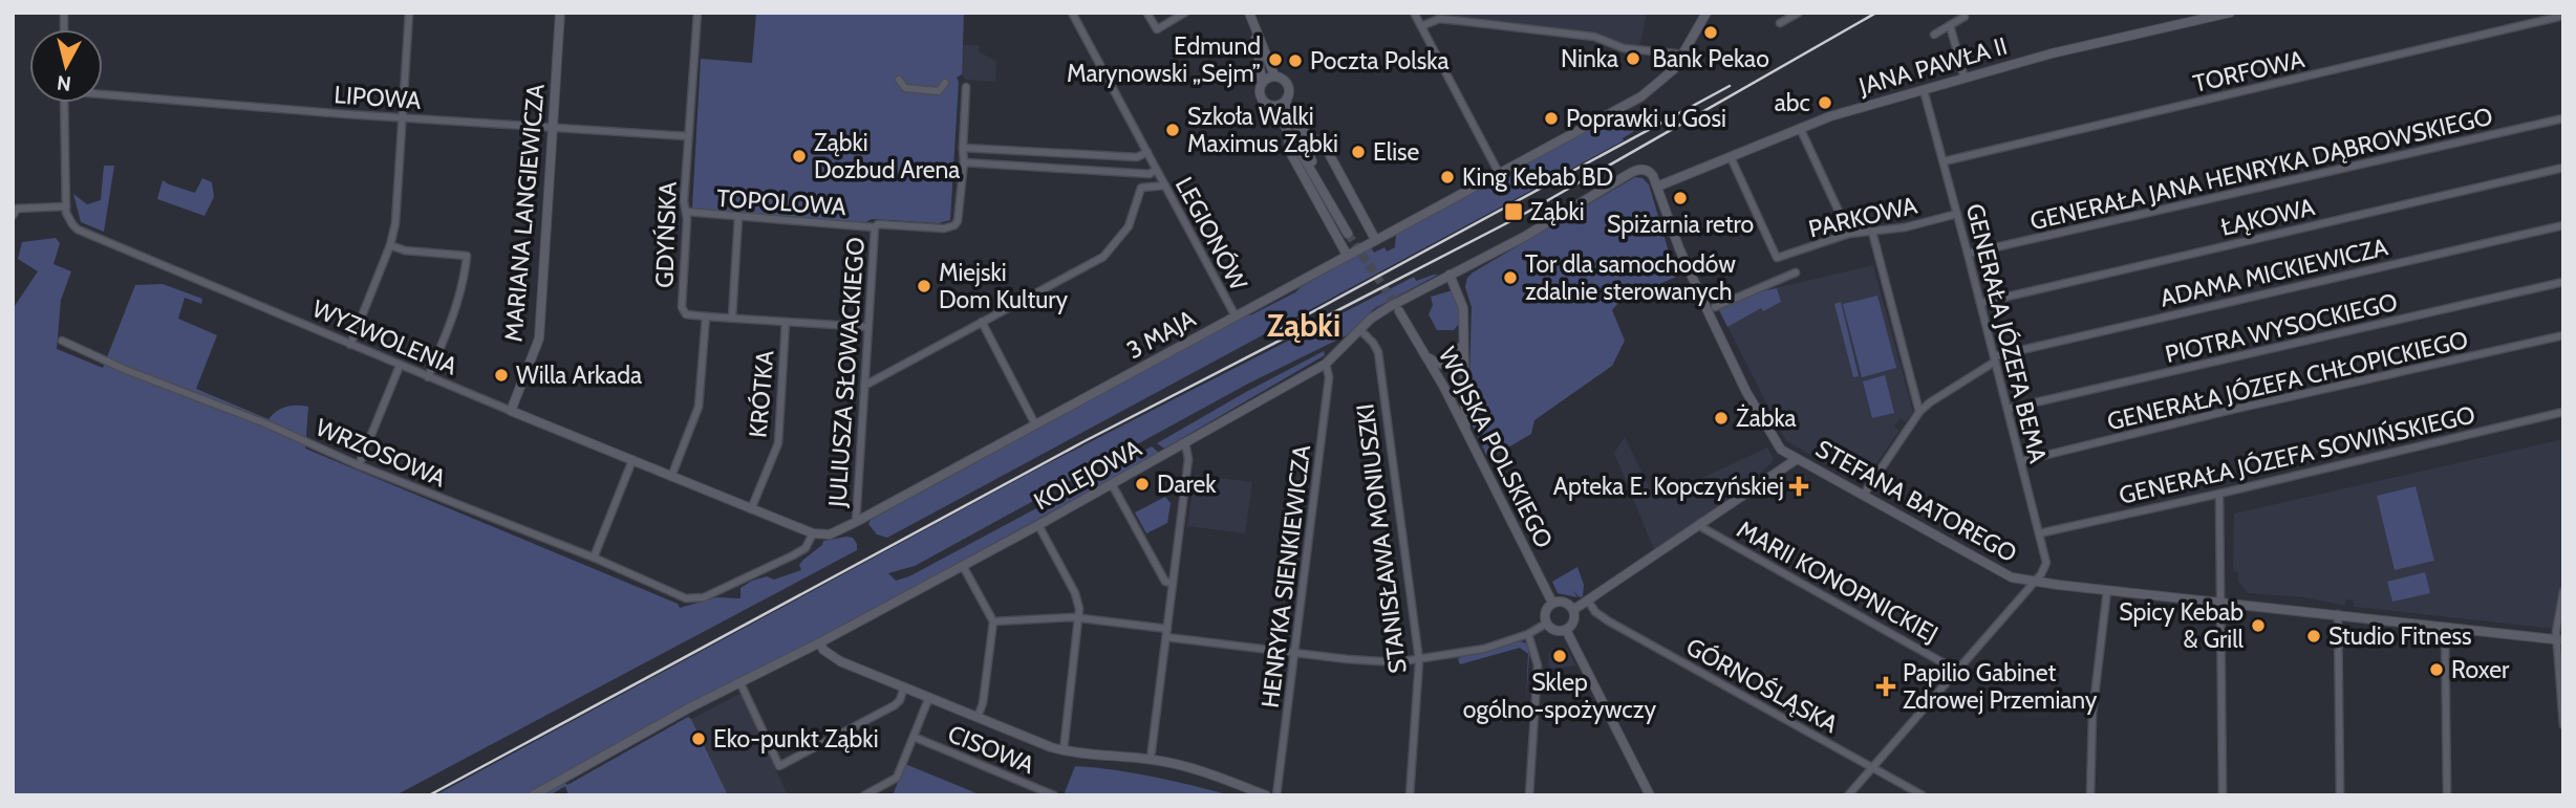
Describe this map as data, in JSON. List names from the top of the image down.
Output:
{
  "streets": {
    "street": [
      "JANA PAWŁA II",
      "TORFOWA",
      "LIPOWA",
      "GENERAŁA JANA HENRYKA DĄBROWSKIEGO",
      "TOPOLOWA",
      "MARIANA LANGIEWICZA",
      "PARKOWA",
      "ŁĄKOWA",
      "LEGIONÓW",
      "GDYŃSKA",
      "ADAMA MICKIEWICZA",
      "PIOTRA WYSOCKIEGO",
      "GENERAŁA JÓZEFA BEMA",
      "3 MAJA",
      "WYZWOLENIA",
      "JULIUSZA SŁOWACKIEGO",
      "GENERAŁA JÓZEFA CHŁOPICKIEGO",
      "KRÓTKA",
      "WOJSKA POLSKIEGO",
      "WRZOSOWA",
      "GENERAŁA JÓZEFA SOWIŃSKIEGO",
      "KOLEJOWA",
      "STEFANA BATOREGO",
      "STANISŁAWA MONIUSZKI",
      "HENRYKA SIENKIEWICZA",
      "MARII KONOPNICKIEJ",
      "GÓRNOŚLĄSKA",
      "CISOWA"
    ]
  },
  "crossings": [
    ["JANA PAWŁA II", "PARKOWA"],
    ["JANA PAWŁA II", "GENERAŁA JÓZEFA BEMA"],
    ["JANA PAWŁA II", "STEFANA BATOREGO"],
    ["TORFOWA", "GENERAŁA JÓZEFA BEMA"],
    ["LIPOWA", "MARIANA LANGIEWICZA"],
    ["LIPOWA", "GDYŃSKA"],
    ["GENERAŁA JANA HENRYKA DĄBROWSKIEGO", "GENERAŁA JÓZEFA BEMA"],
    ["TOPOLOWA", "GDYŃSKA"],
    ["TOPOLOWA", "JULIUSZA SŁOWACKIEGO"],
    ["MARIANA LANGIEWICZA", "WYZWOLENIA"],
    ["PARKOWA", "GENERAŁA JÓZEFA BEMA"],
    ["ŁĄKOWA", "GENERAŁA JÓZEFA BEMA"],
    ["LEGIONÓW", "3 MAJA"],
    ["ADAMA MICKIEWICZA", "GENERAŁA JÓZEFA BEMA"],
    ["ADAMA MICKIEWICZA", "STEFANA BATOREGO"],
    ["PIOTRA WYSOCKIEGO", "GENERAŁA JÓZEFA BEMA"],
    ["GENERAŁA JÓZEFA BEMA", "GENERAŁA JÓZEFA CHŁOPICKIEGO"],
    ["GENERAŁA JÓZEFA BEMA", "GENERAŁA JÓZEFA SOWIŃSKIEGO"],
    ["GENERAŁA JÓZEFA BEMA", "STEFANA BATOREGO"],
    ["3 MAJA", "WYZWOLENIA"],
    ["3 MAJA", "JULIUSZA SŁOWACKIEGO"],
    ["3 MAJA", "WRZOSOWA"],
    ["WYZWOLENIA", "KRÓTKA"],
    ["WYZWOLENIA", "WRZOSOWA"],
    ["KOLEJOWA", "STEFANA BATOREGO"],
    ["KOLEJOWA", "STANISŁAWA MONIUSZKI"],
    ["KOLEJOWA", "HENRYKA SIENKIEWICZA"]
  ],
  "districts": ["Ząbki"],
  "places": {
    "other": [
      "Bank Pekao",
      "Ninka",
      "Edmund Marynowski „Sejm”",
      "Poczta Polska",
      "abc",
      "Poprawki u Gosi",
      "Szkoła Walki Maximus Ząbki",
      "Elise",
      "Ząbki Dozbud Arena",
      "King Kebab BD",
      "Spiżarnia retro",
      "Tor dla samochodów zdalnie sterowanych",
      "Miejski Dom Kultury",
      "Willa Arkada",
      "Żabka",
      "Darek",
      "Spicy Kebab & Grill",
      "Studio Fitness",
      "Sklep ogólno-spożywczy",
      "Roxer",
      "Eko-punkt Ząbki"
    ],
    "transit": ["Ząbki"],
    "health": ["Apteka E. Kopczyńskiej", "Papilio Gabinet Zdrowej Przemiany"]
  },
  "north": "bottom"
}
